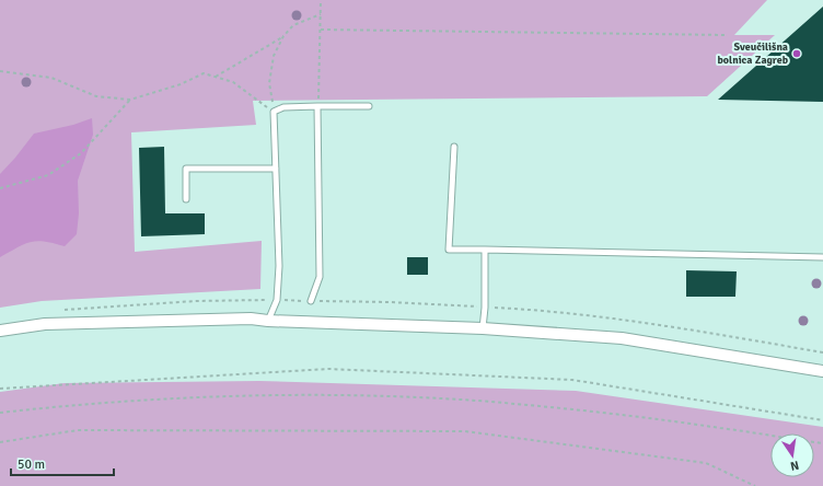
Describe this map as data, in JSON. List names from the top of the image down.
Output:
{
  "places": ["Sveučilišna bolnica Zagreb"],
  "scale_bar": "50 m",
  "north": "bottom"
}
